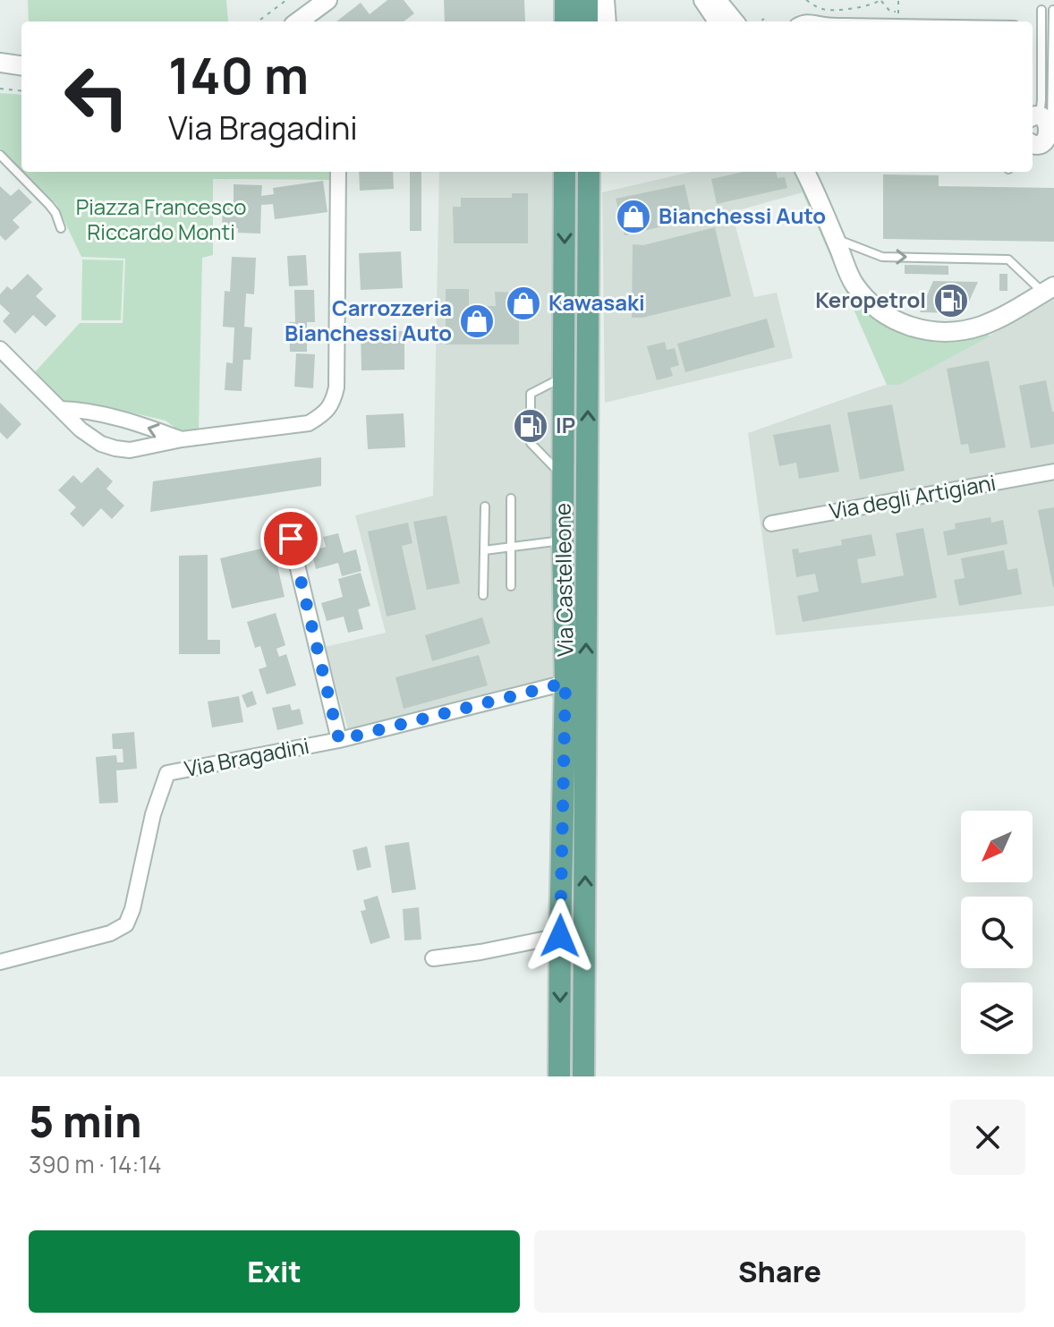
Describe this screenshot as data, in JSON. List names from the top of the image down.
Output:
{
  "streets": {
    "main road": ["Via Castelleone"],
    "street": ["Via degli Artigiani", "Via Bragadini"]
  },
  "crossings": [
    ["Via Castelleone", "Via Bragadini"]
  ],
  "parks": ["Piazza Francesco Riccardo Monti"],
  "places": {
    "shop": ["Bianchessi Auto", "Kawasaki", "Carrozzeria Bianchessi Auto"],
    "fuel station": ["Keropetrol", "IP"]
  },
  "north": "bottom left",
  "page": {
    "turn": ["140 m", "Via Bragadini"],
    "heading": ["5 min", "390 m · 14:14"],
    "buttons": ["Exit", "Share"]
  }
}
